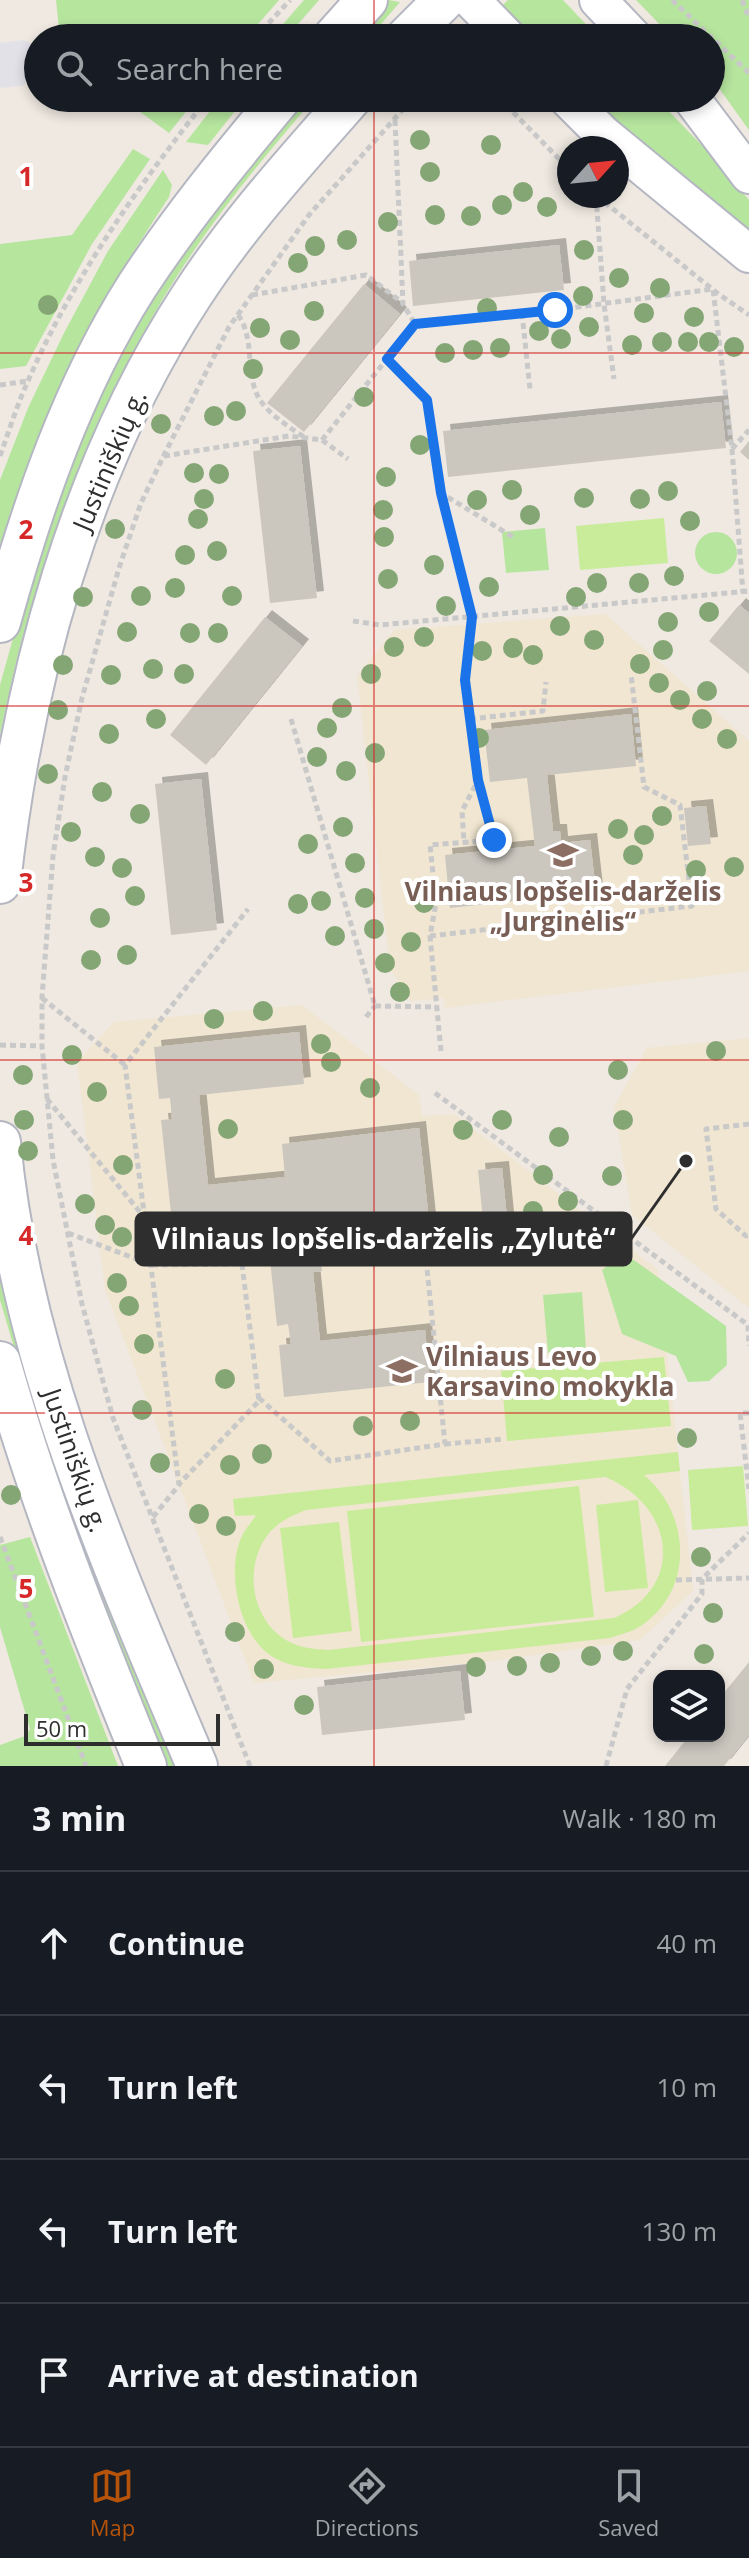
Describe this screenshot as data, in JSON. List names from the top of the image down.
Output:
{
  "streets": {
    "main road": ["Justiniškių g."]
  },
  "places": {
    "school or university": ["Vilniaus lopšelis-darželis „Jurginėlis“", "Vilniaus Levo Karsavino mokykla"],
    "other": ["Vilniaus lopšelis-darželis „Zylutė“"]
  },
  "scale_bar": "50 m",
  "north": "top right",
  "page": {
    "search": "Search here",
    "scale": "50 m",
    "heading": ["3 min", "Walk · 180 m"],
    "list": [
      ["Continue", "40 m"],
      ["Turn left", "10 m"],
      ["Turn left", "130 m"],
      "Arrive at destination"
    ],
    "nav": ["Map", "Directions", "Saved"]
  },
  "grid": {
    "rows": [
      "1",
      "2",
      "3",
      "4",
      "5"
    ]
  }
}
